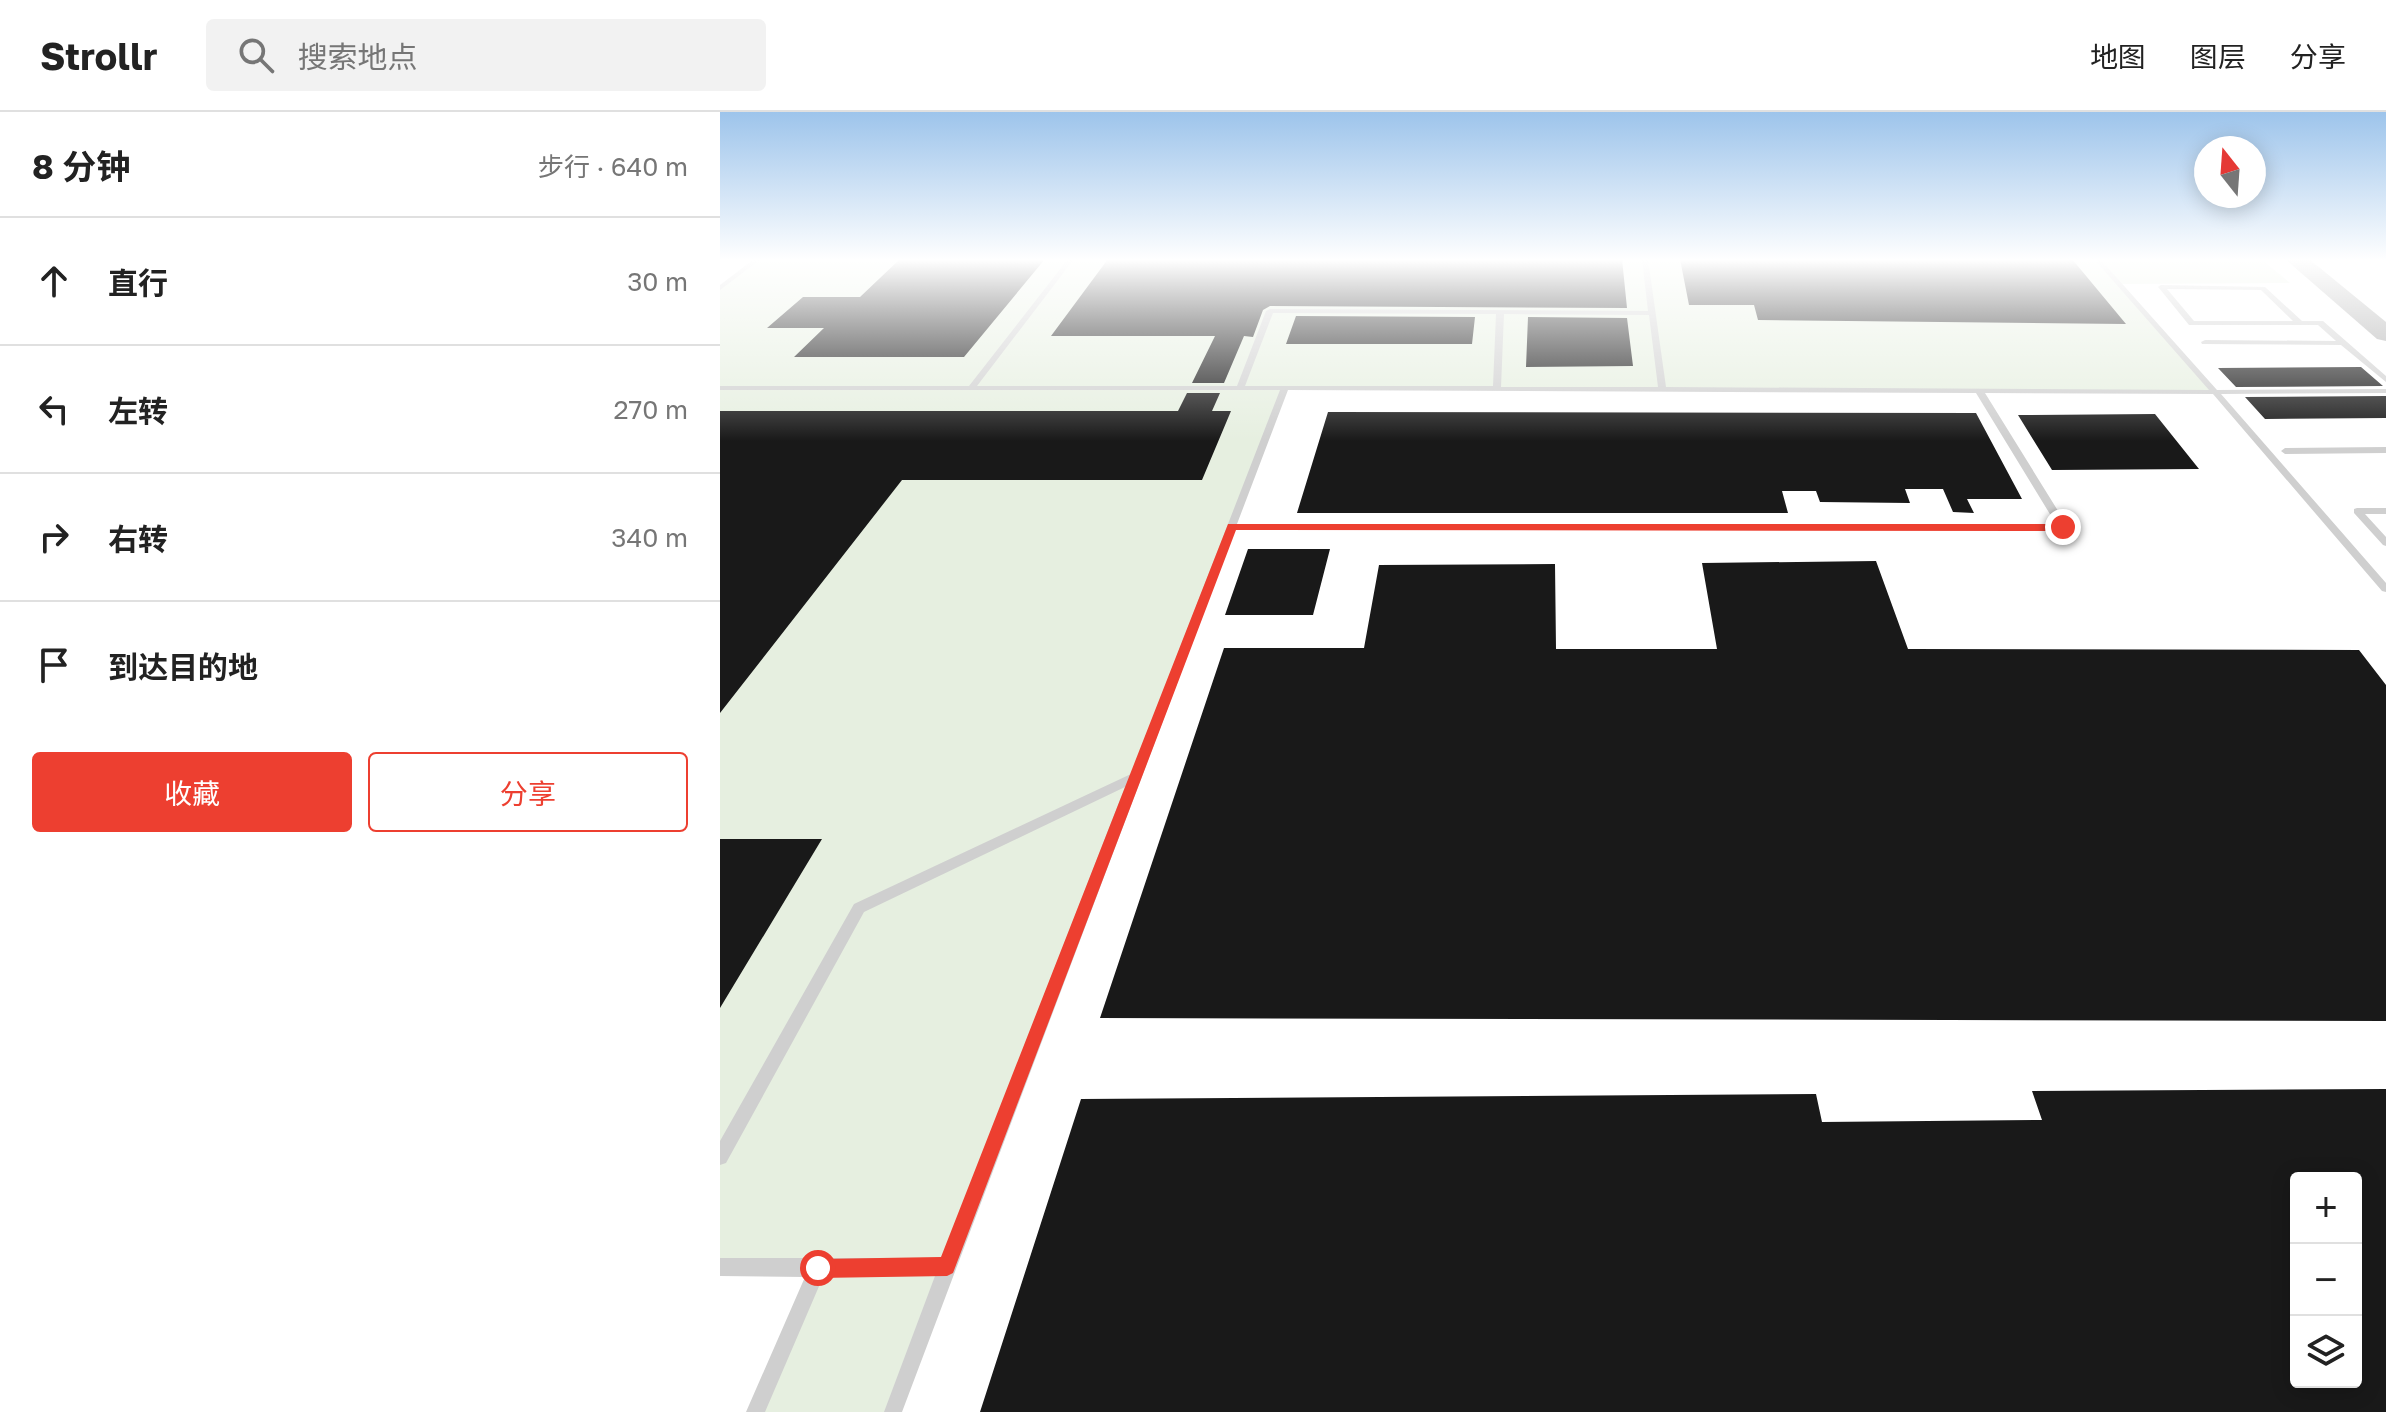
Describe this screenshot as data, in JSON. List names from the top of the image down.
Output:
{
  "north": "top",
  "page": {
    "header": "Strollr",
    "search": "搜索地点",
    "nav": ["地图", "图层", "分享"],
    "heading": ["8 分钟", "步行 · 640 m"],
    "list": [
      ["直行", "30 m"],
      ["左转", "270 m"],
      ["右转", "340 m"],
      "到达目的地"
    ],
    "buttons": ["收藏", "分享"],
    "map_buttons": ["+", "−"]
  }
}
